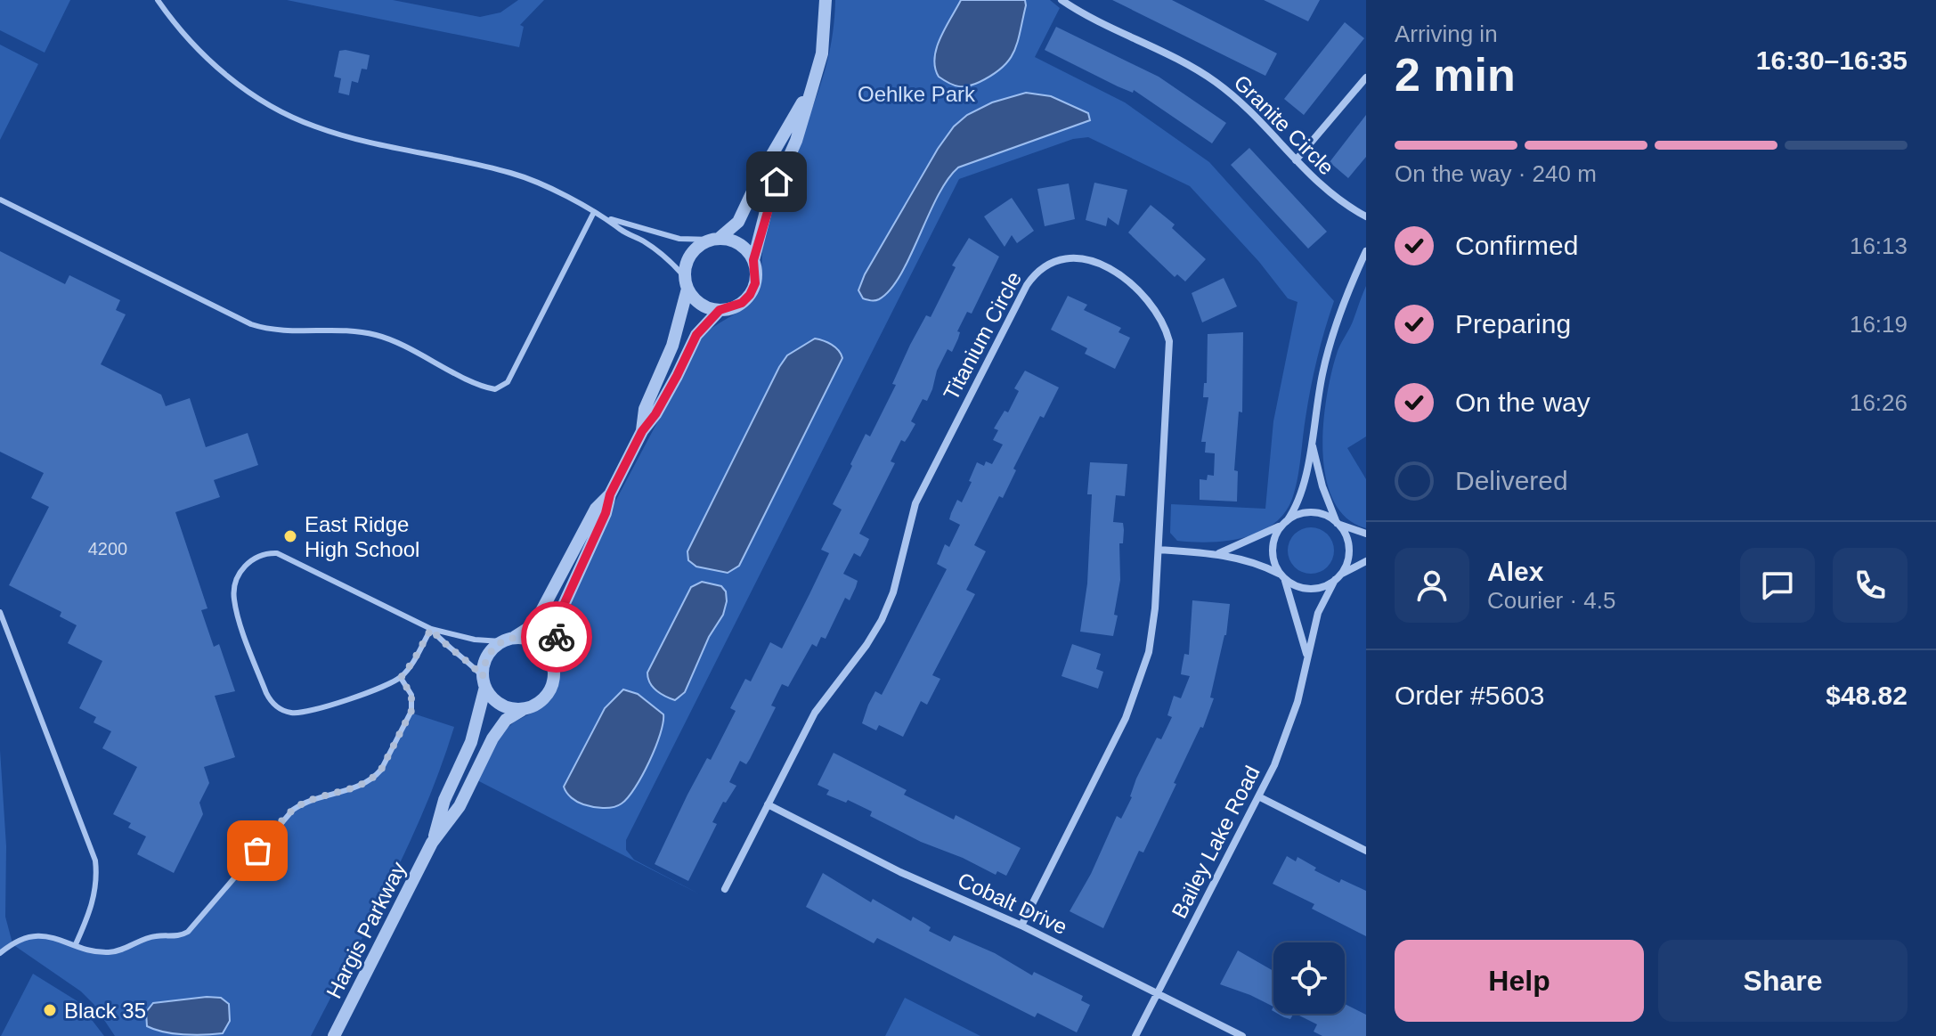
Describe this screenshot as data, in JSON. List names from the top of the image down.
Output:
{
  "streets": {
    "street": [
      "Granite Circle",
      "Titanium Circle",
      "Bailey Lake Road",
      "Cobalt Drive",
      "Hargis Parkway"
    ]
  },
  "crossings": [
    ["Titanium Circle", "Cobalt Drive"],
    ["Bailey Lake Road", "Cobalt Drive"]
  ],
  "parks": ["Oehlke Park"],
  "places": ["East Ridge High School", "Black 35"],
  "house_numbers": ["4200"],
  "page": {
    "heading": ["2 min", "Arriving in", "16:30–16:35"],
    "panel": [
      "Alex",
      "Courier · 4.5",
      "Order #5603",
      "$48.82"
    ],
    "bar": "On the way · 240 m",
    "list": [
      ["Confirmed", "16:13"],
      ["Preparing", "16:19"],
      ["On the way", "16:26"],
      "Delivered"
    ],
    "buttons": ["Help", "Share"]
  }
}
